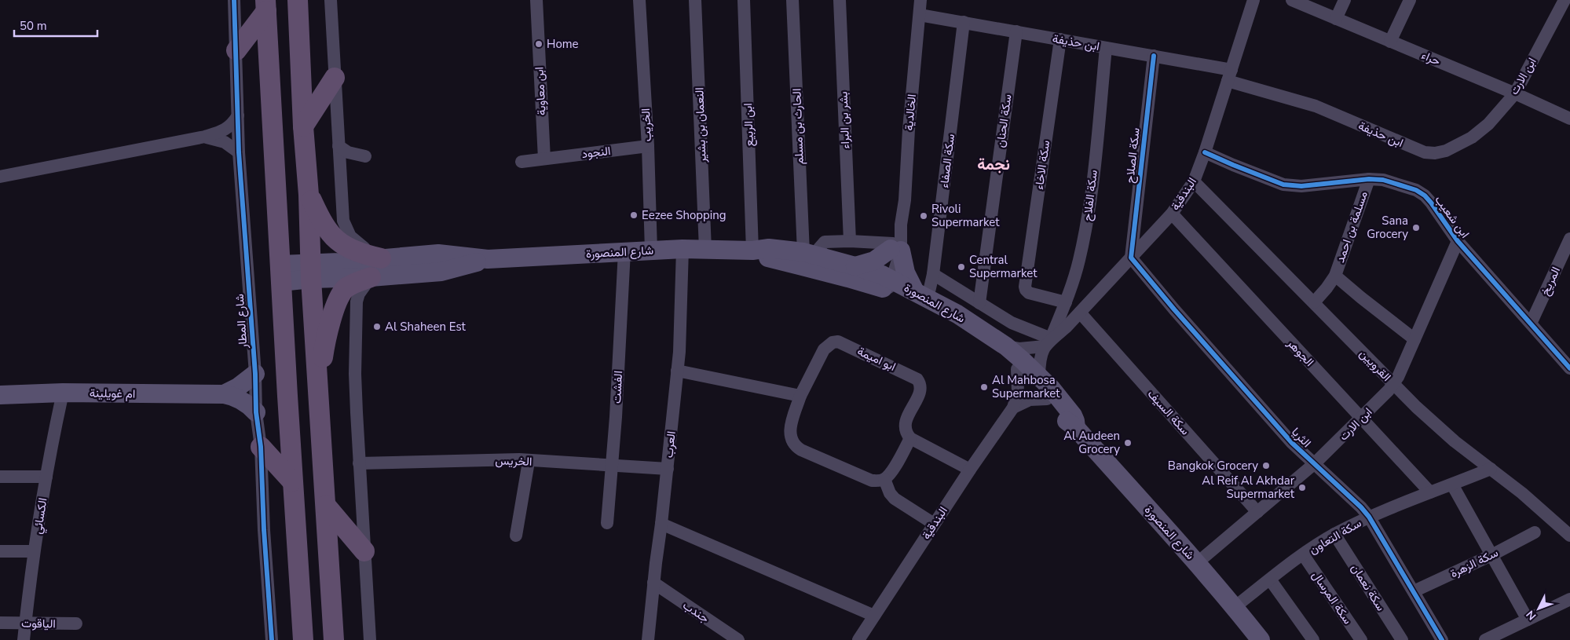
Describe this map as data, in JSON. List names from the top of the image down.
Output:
{
  "streets": {
    "main road": ["شارع المنصورة", "ام غويلينة"],
    "street": [
      "ابن حذيفة",
      "حراء",
      "ابن الارت",
      "ابن معاوية",
      "الخالدية",
      "بشر بن البراء",
      "سكة الحنان",
      "الخريب",
      "النعمان بن بشير",
      "ابن الربيع",
      "الحارث بن مسلم",
      "النجود",
      "سكة الصلاح",
      "سكة الصفاء",
      "سكة الاخاء",
      "البندقية",
      "سكة الفلاح",
      "ابن شعيب",
      "مسلمة بن احمد",
      "المريخ",
      "شارع المطار",
      "الجوهر",
      "ابو اميمة",
      "القرويين",
      "الفشت",
      "سكة السيف",
      "الثريا",
      "العرب",
      "الخريس",
      "الكسائي",
      "سكة التعاون",
      "سكة الزهرة",
      "سكة نعمان",
      "سكة المرسال",
      "جندب",
      "الياقوت"
    ]
  },
  "crossings": [
    ["ابن حذيفة", "ابن الارت"],
    ["ابن حذيفة", "الخالدية"],
    ["ابن حذيفة", "سكة الحنان"],
    ["ابن حذيفة", "سكة الصلاح"],
    ["ابن حذيفة", "سكة الصفاء"],
    ["ابن حذيفة", "سكة الاخاء"],
    ["ابن حذيفة", "البندقية"],
    ["ابن حذيفة", "سكة الفلاح"],
    ["حراء", "ابن الارت"],
    ["ابن الارت", "ابن شعيب"],
    ["ابن الارت", "مسلمة بن احمد"],
    ["ابن الارت", "شارع المنصورة"],
    ["ابن الارت", "الجوهر"],
    ["ابن الارت", "القرويين"],
    ["ابن الارت", "سكة السيف"],
    ["ابن الارت", "الثريا"],
    ["ابن معاوية", "النجود"],
    ["الخالدية", "شارع المنصورة"],
    ["سكة الحنان", "شارع المنصورة"],
    ["الخريب", "النجود"],
    ["الخريب", "شارع المنصورة"],
    ["النعمان بن بشير", "شارع المنصورة"],
    ["ابن الربيع", "شارع المنصورة"],
    ["الحارث بن مسلم", "شارع المنصورة"],
    ["سكة الصلاح", "البندقية"],
    ["سكة الصلاح", "الثريا"],
    ["سكة الصفاء", "شارع المنصورة"],
    ["سكة الاخاء", "سكة الفلاح"],
    ["البندقية", "سكة الفلاح"],
    ["البندقية", "ابن شعيب"],
    ["البندقية", "شارع المنصورة"],
    ["البندقية", "الجوهر"],
    ["البندقية", "القرويين"],
    ["البندقية", "سكة السيف"],
    ["البندقية", "الثريا"],
    ["سكة الفلاح", "شارع المنصورة"],
    ["ابن شعيب", "مسلمة بن احمد"],
    ["ابن شعيب", "المريخ"],
    ["مسلمة بن احمد", "القرويين"],
    ["شارع المنصورة", "الفشت"],
    ["شارع المنصورة", "العرب"],
    ["شارع المنصورة", "سكة التعاون"],
    ["شارع المطار", "ام غويلينة"],
    ["الجوهر", "سكة التعاون"],
    ["القرويين", "سكة التعاون"],
    ["الفشت", "الخريس"],
    ["ام غويلينة", "الكسائي"],
    ["الثريا", "سكة التعاون"],
    ["الثريا", "سكة الزهرة"],
    ["العرب", "الخريس"],
    ["العرب", "جندب"],
    ["الكسائي", "الياقوت"],
    ["سكة التعاون", "سكة نعمان"],
    ["سكة التعاون", "سكة المرسال"]
  ],
  "districts": ["نجمة"],
  "places": [
    "Home",
    "Eezee Shopping",
    "Rivoli Supermarket",
    "Sana Grocery",
    "Central Supermarket",
    "Al Shaheen Est",
    "Al Mahbosa Supermarket",
    "Al Audeen Grocery",
    "Bangkok Grocery",
    "Al Reif Al Akhdar Supermarket"
  ],
  "scale_bar": "50 m",
  "north": "bottom left"
}
